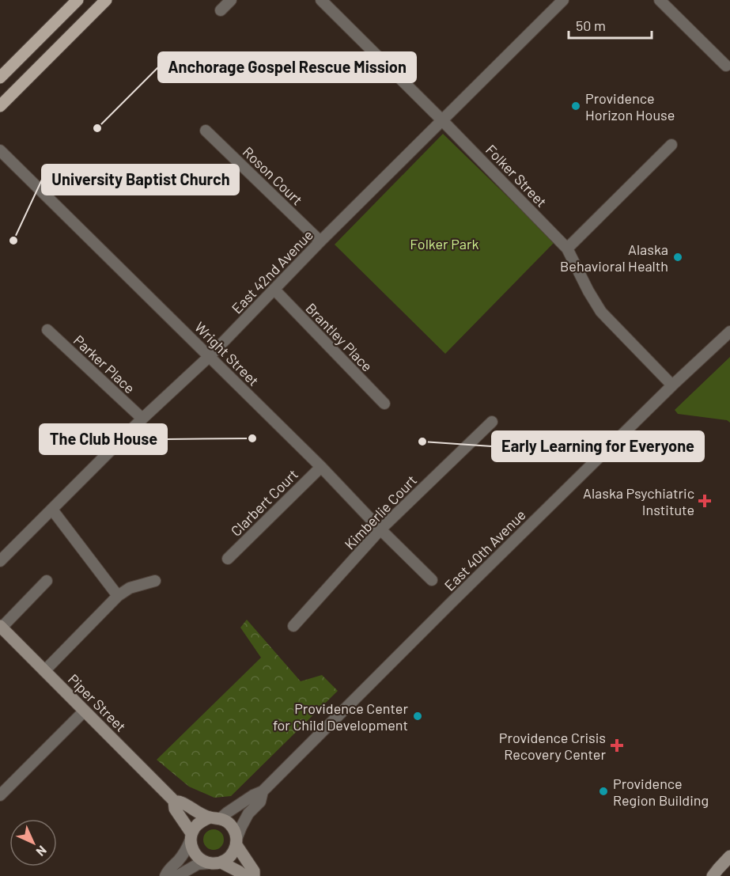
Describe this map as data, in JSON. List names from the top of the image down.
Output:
{
  "streets": {
    "street": [
      "Roson Court",
      "Folker Street",
      "East 42nd Avenue",
      "Brantley Place",
      "Wright Street",
      "Parker Place",
      "Clarbert Court",
      "Kimberlie Court",
      "East 40th Avenue",
      "Piper Street"
    ]
  },
  "crossings": [
    ["Roson Court", "East 42nd Avenue"],
    ["Folker Street", "East 42nd Avenue"],
    ["Folker Street", "East 40th Avenue"],
    ["East 42nd Avenue", "Brantley Place"],
    ["East 42nd Avenue", "Wright Street"],
    ["East 42nd Avenue", "Parker Place"],
    ["Wright Street", "Clarbert Court"],
    ["Wright Street", "Kimberlie Court"],
    ["East 40th Avenue", "Piper Street"]
  ],
  "parks": ["Folker Park"],
  "places": {
    "other": [
      "Providence Horizon House",
      "Anchorage Gospel Rescue Mission",
      "University Baptist Church",
      "Alaska Behavioral Health",
      "The Club House",
      "Early Learning for Everyone",
      "Providence Center for Child Development",
      "Providence Region Building"
    ],
    "health": ["Alaska Psychiatric Institute", "Providence Crisis Recovery Center"]
  },
  "scale_bar": "50 m",
  "north": "bottom right"
}
